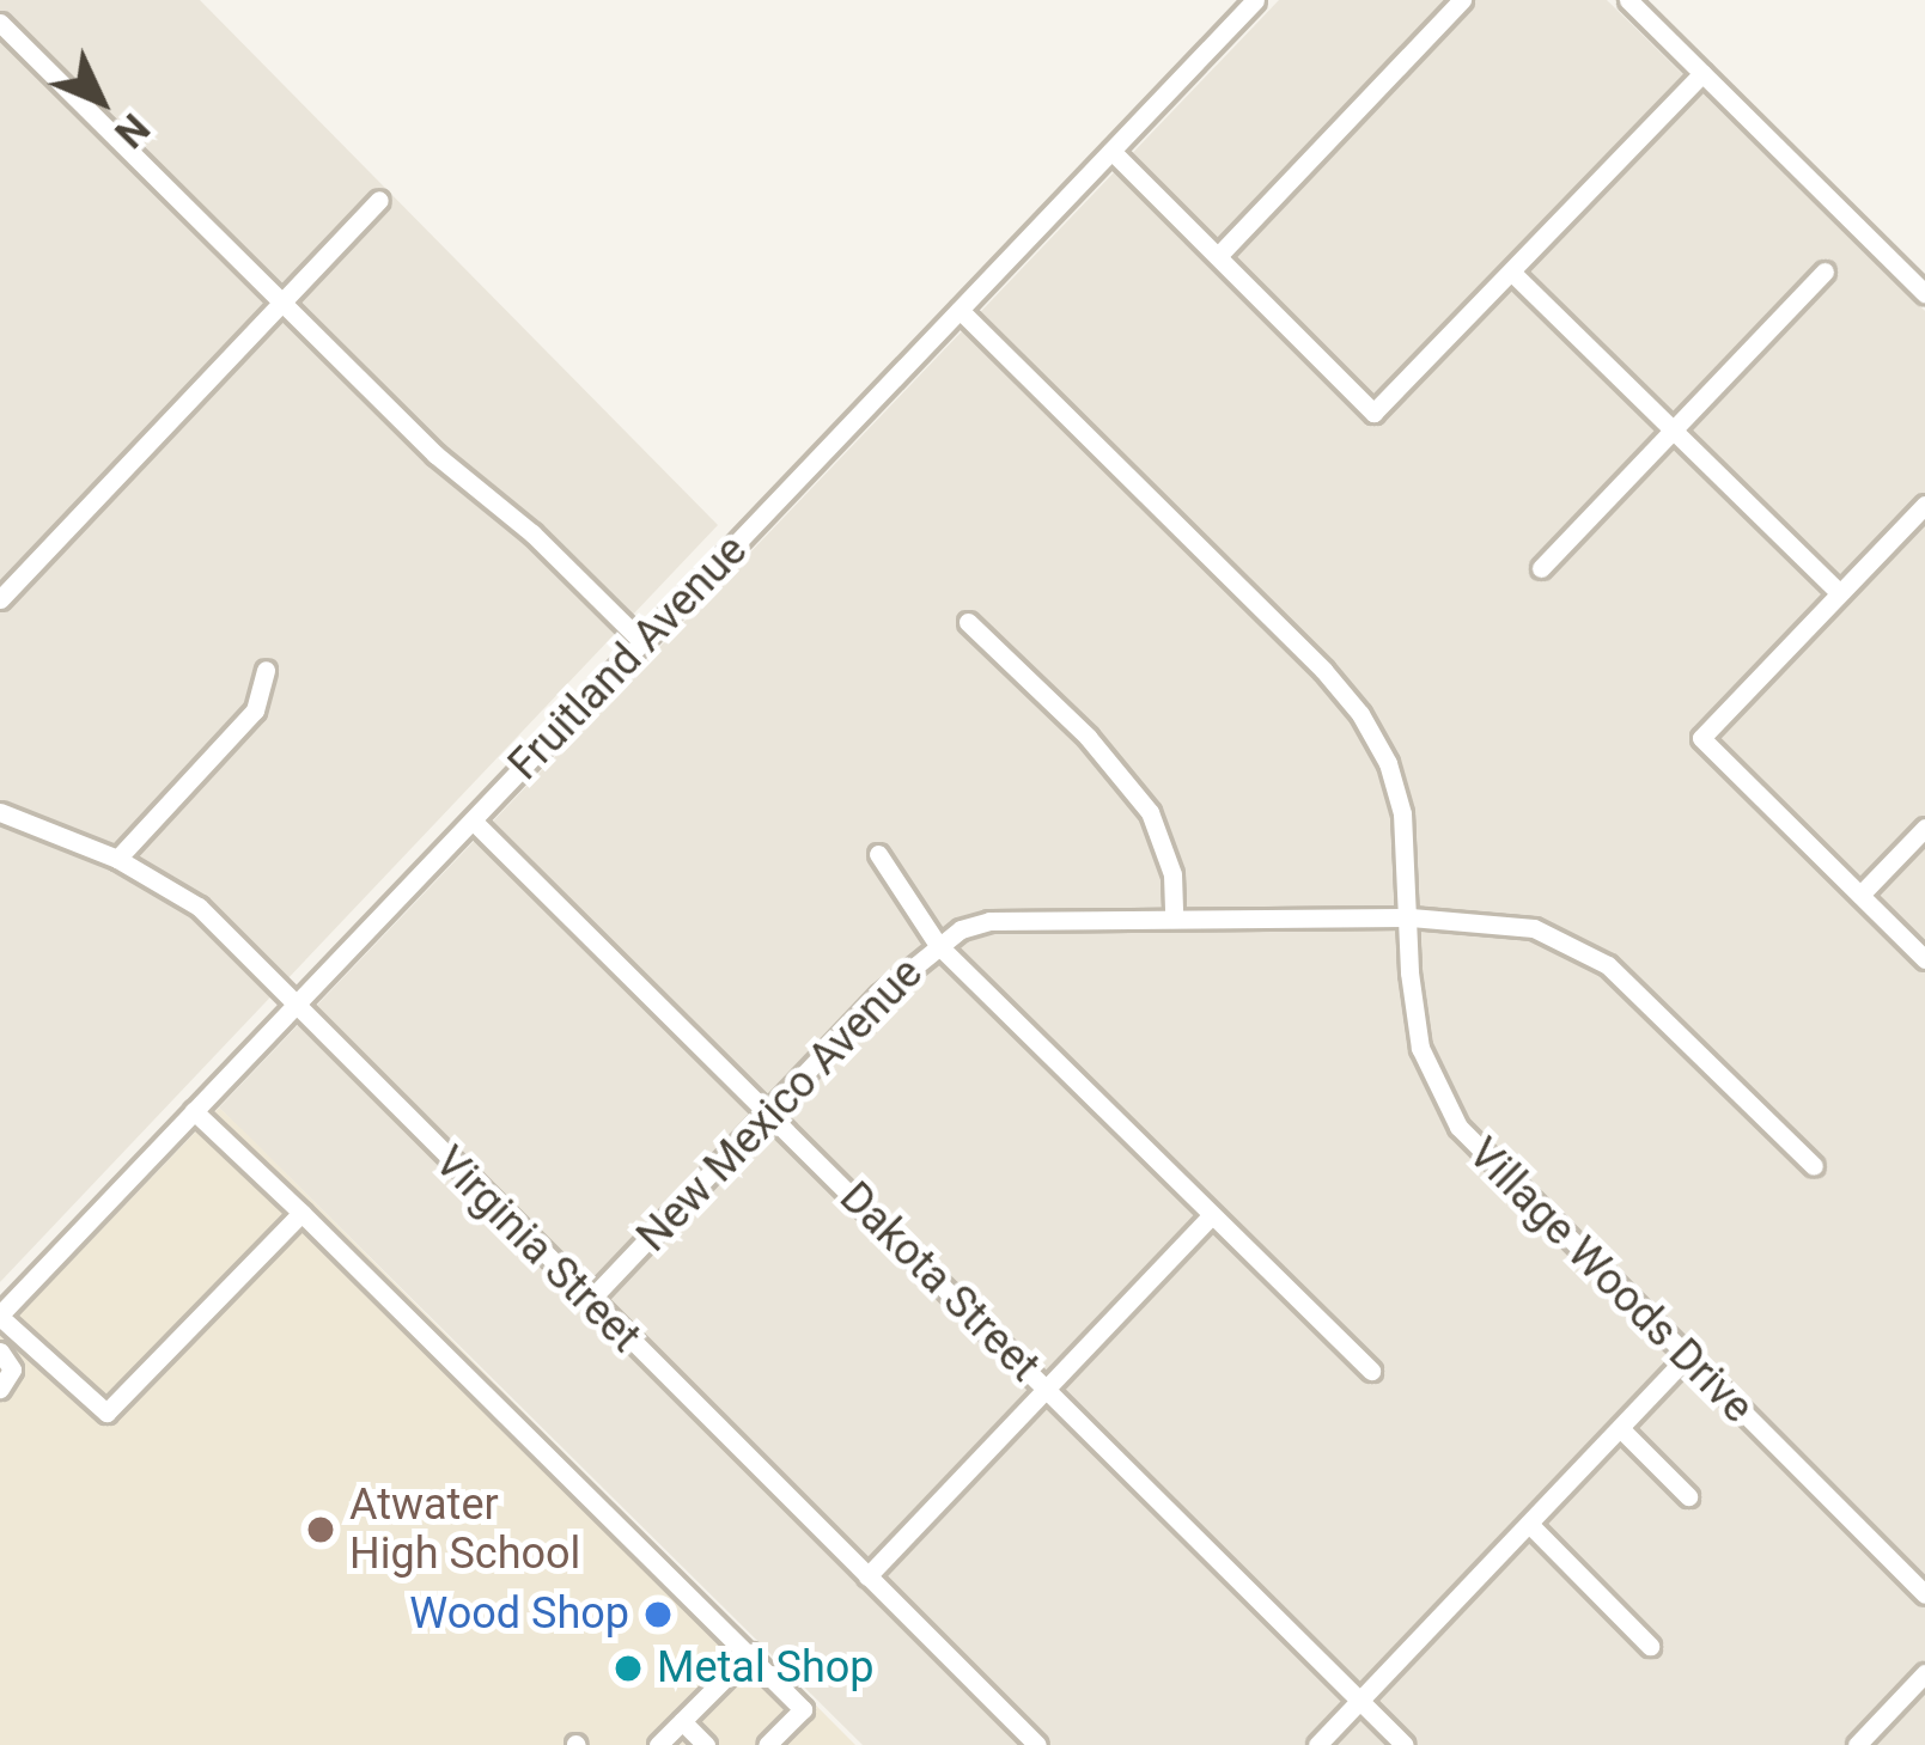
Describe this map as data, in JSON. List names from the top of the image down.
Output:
{
  "streets": {
    "street": [
      "Fruitland Avenue",
      "New Mexico Avenue",
      "Virginia Street",
      "Village Woods Drive",
      "Dakota Street"
    ]
  },
  "crossings": [
    ["Fruitland Avenue", "Virginia Street"],
    ["Fruitland Avenue", "Village Woods Drive"],
    ["Fruitland Avenue", "Dakota Street"],
    ["New Mexico Avenue", "Virginia Street"],
    ["New Mexico Avenue", "Village Woods Drive"],
    ["New Mexico Avenue", "Dakota Street"]
  ],
  "places": ["Atwater High School", "Wood Shop", "Metal Shop"],
  "north": "bottom right"
}
